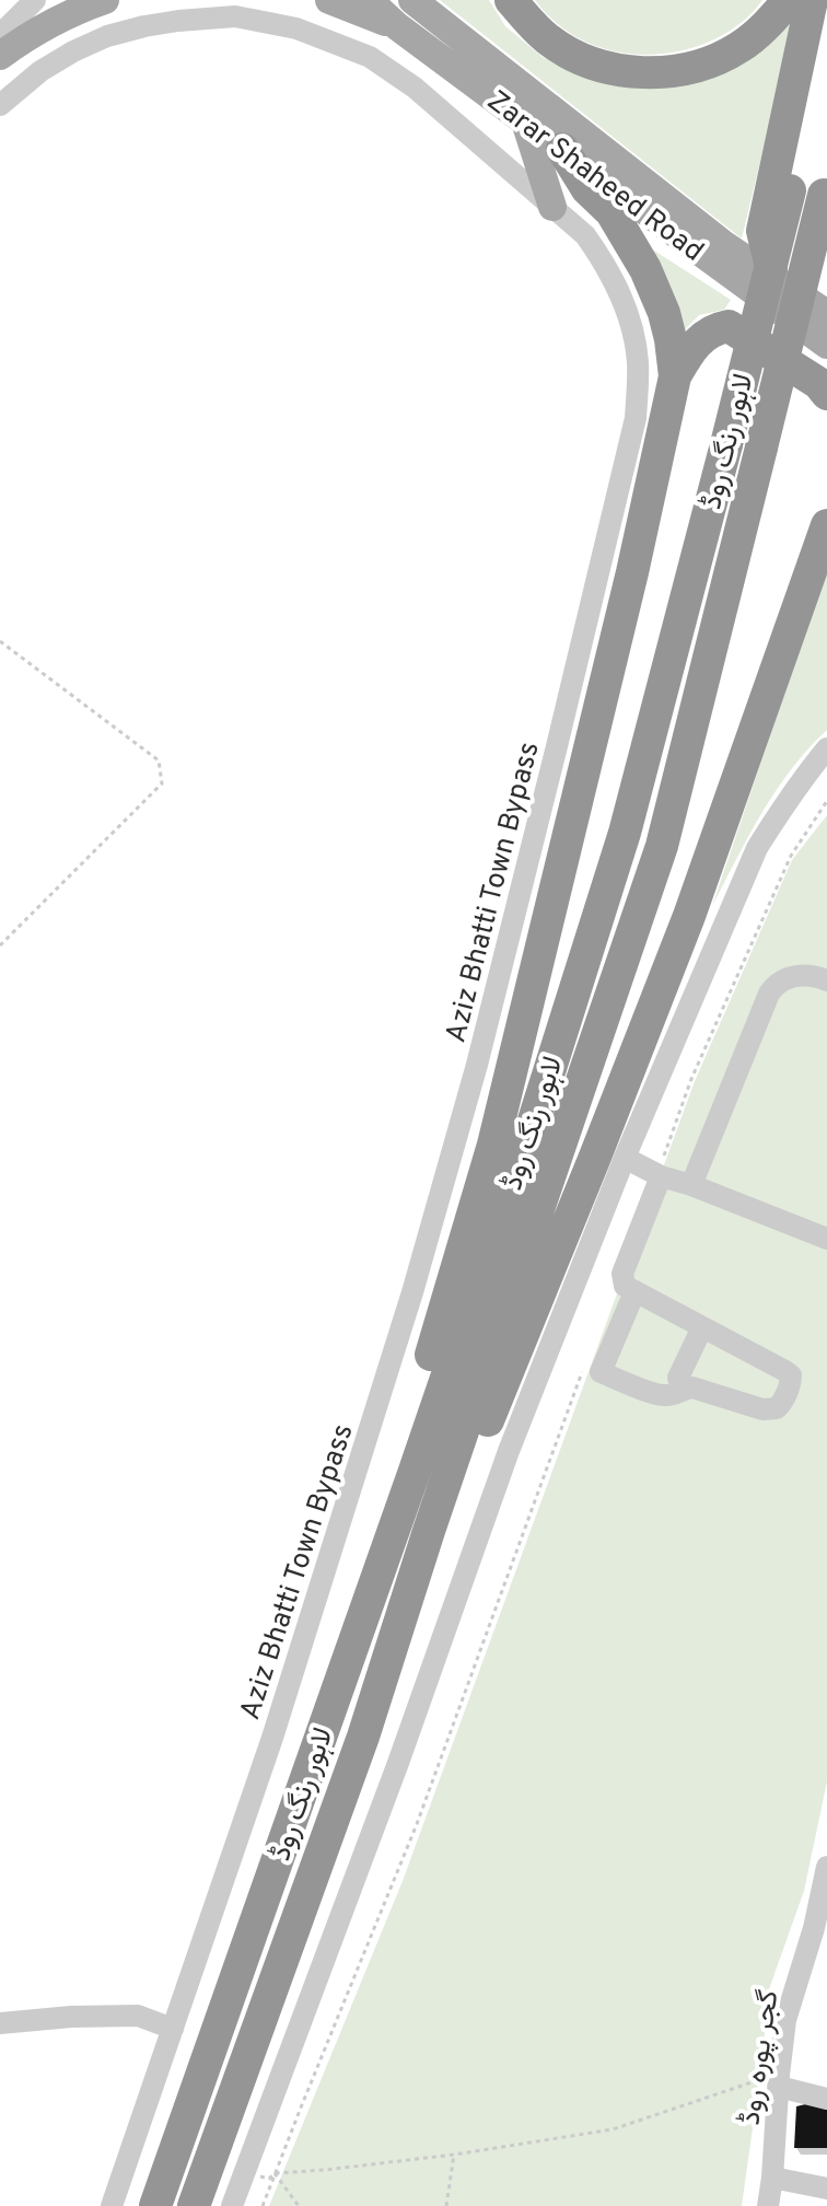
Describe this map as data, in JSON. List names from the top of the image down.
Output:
{
  "streets": {
    "highway": ["لاہور رنگ روڈ"],
    "main road": ["Zarar Shaheed Road"],
    "street": ["Aziz Bhatti Town Bypass", "گجر پورہ روڈ"]
  }
}
